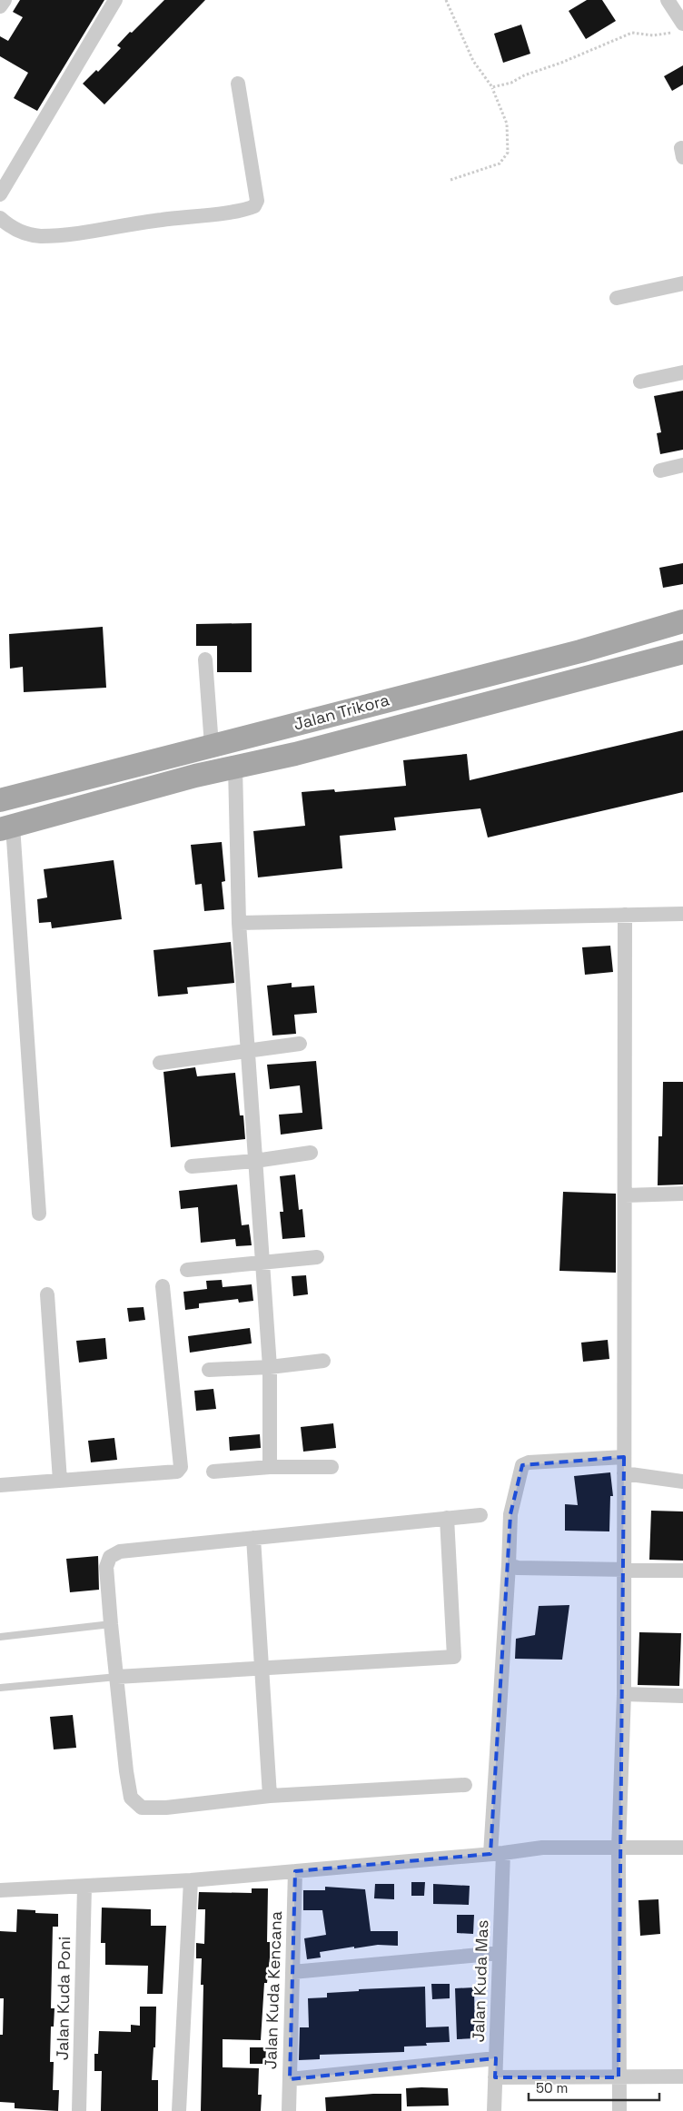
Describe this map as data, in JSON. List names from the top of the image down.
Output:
{
  "streets": {
    "main road": ["Jalan Trikora"],
    "street": ["Jalan Kuda Mas", "Jalan Kuda Kencana", "Jalan Kuda Poni"]
  },
  "scale_bar": "50 m"
}
